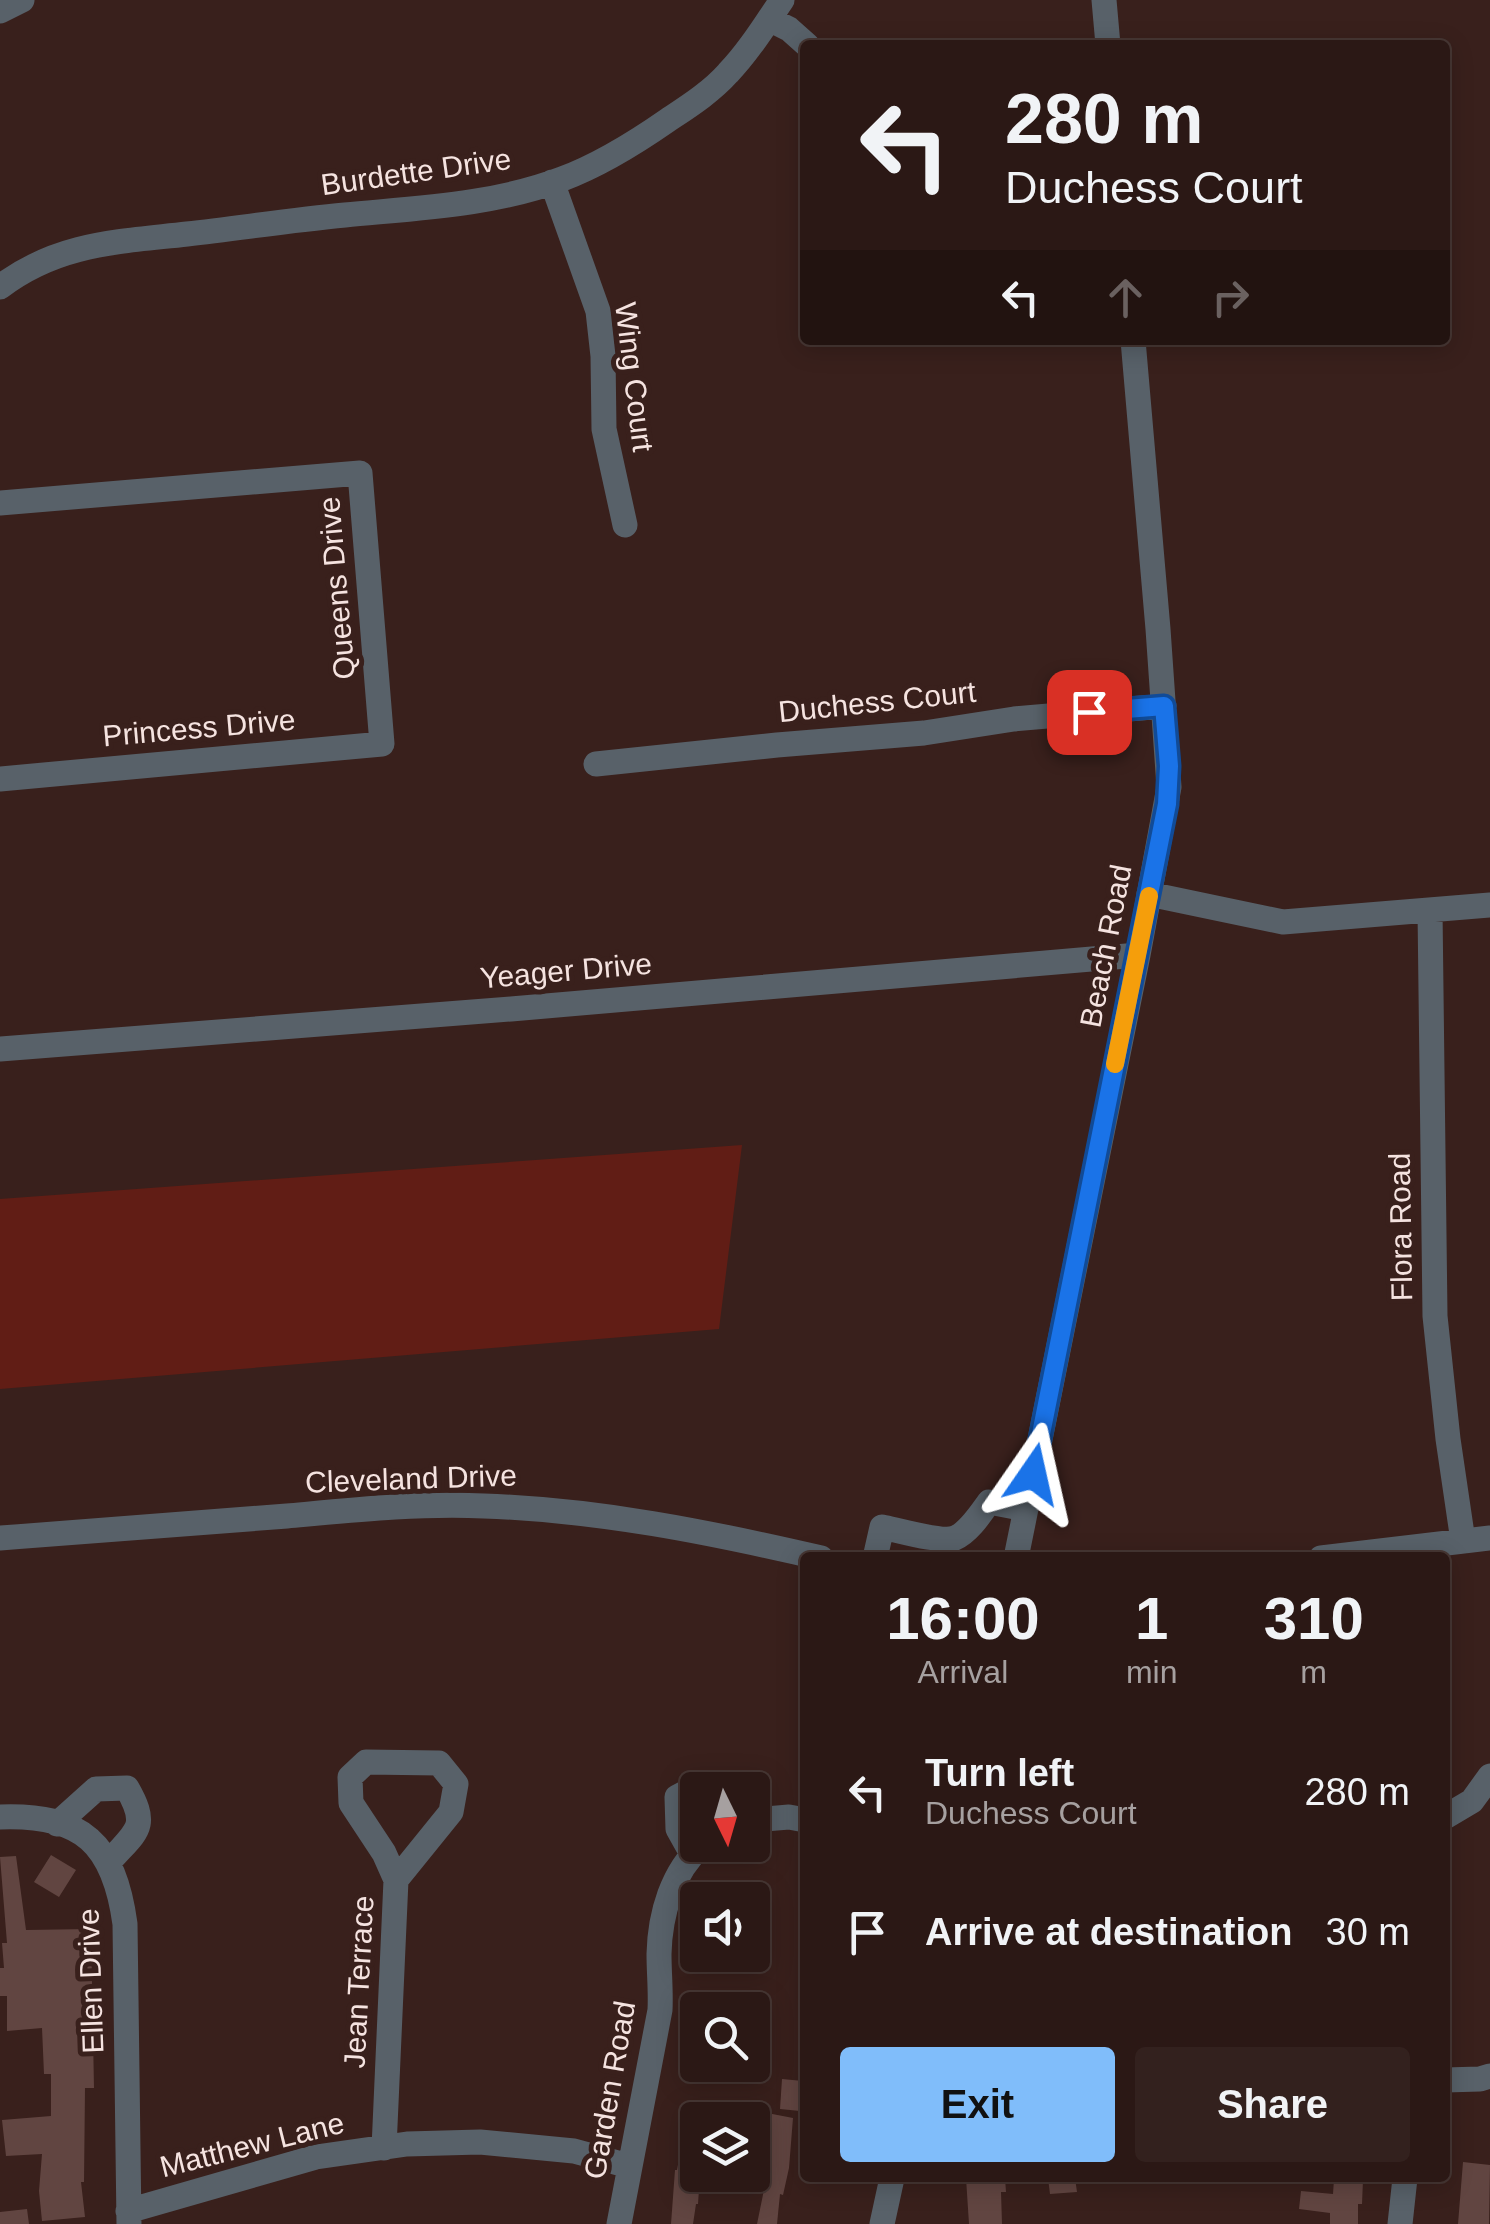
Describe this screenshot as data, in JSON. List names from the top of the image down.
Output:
{
  "streets": {
    "street": [
      "Burdette Drive",
      "Wing Court",
      "Queens Drive",
      "Duchess Court",
      "Princess Drive",
      "Beach Road",
      "Yeager Drive",
      "Flora Road",
      "Cleveland Drive",
      "Ellen Drive",
      "Jean Terrace",
      "Garden Road",
      "Matthew Lane"
    ]
  },
  "crossings": [
    ["Burdette Drive", "Wing Court"],
    ["Queens Drive", "Princess Drive"],
    ["Duchess Court", "Beach Road"],
    ["Beach Road", "Yeager Drive"],
    ["Ellen Drive", "Matthew Lane"],
    ["Jean Terrace", "Matthew Lane"],
    ["Garden Road", "Matthew Lane"]
  ],
  "north": "bottom",
  "page": {
    "turn": ["280 m", "Duchess Court"],
    "eta": [
      "16:00",
      "Arrival",
      "1",
      "min",
      "310",
      "m"
    ],
    "list": [
      {
        "name": "Turn left",
        "note": "Duchess Court",
        "value": "280 m"
      },
      {
        "name": "Arrive at destination",
        "value": "30 m"
      }
    ],
    "buttons": ["Exit", "Share"]
  }
}
